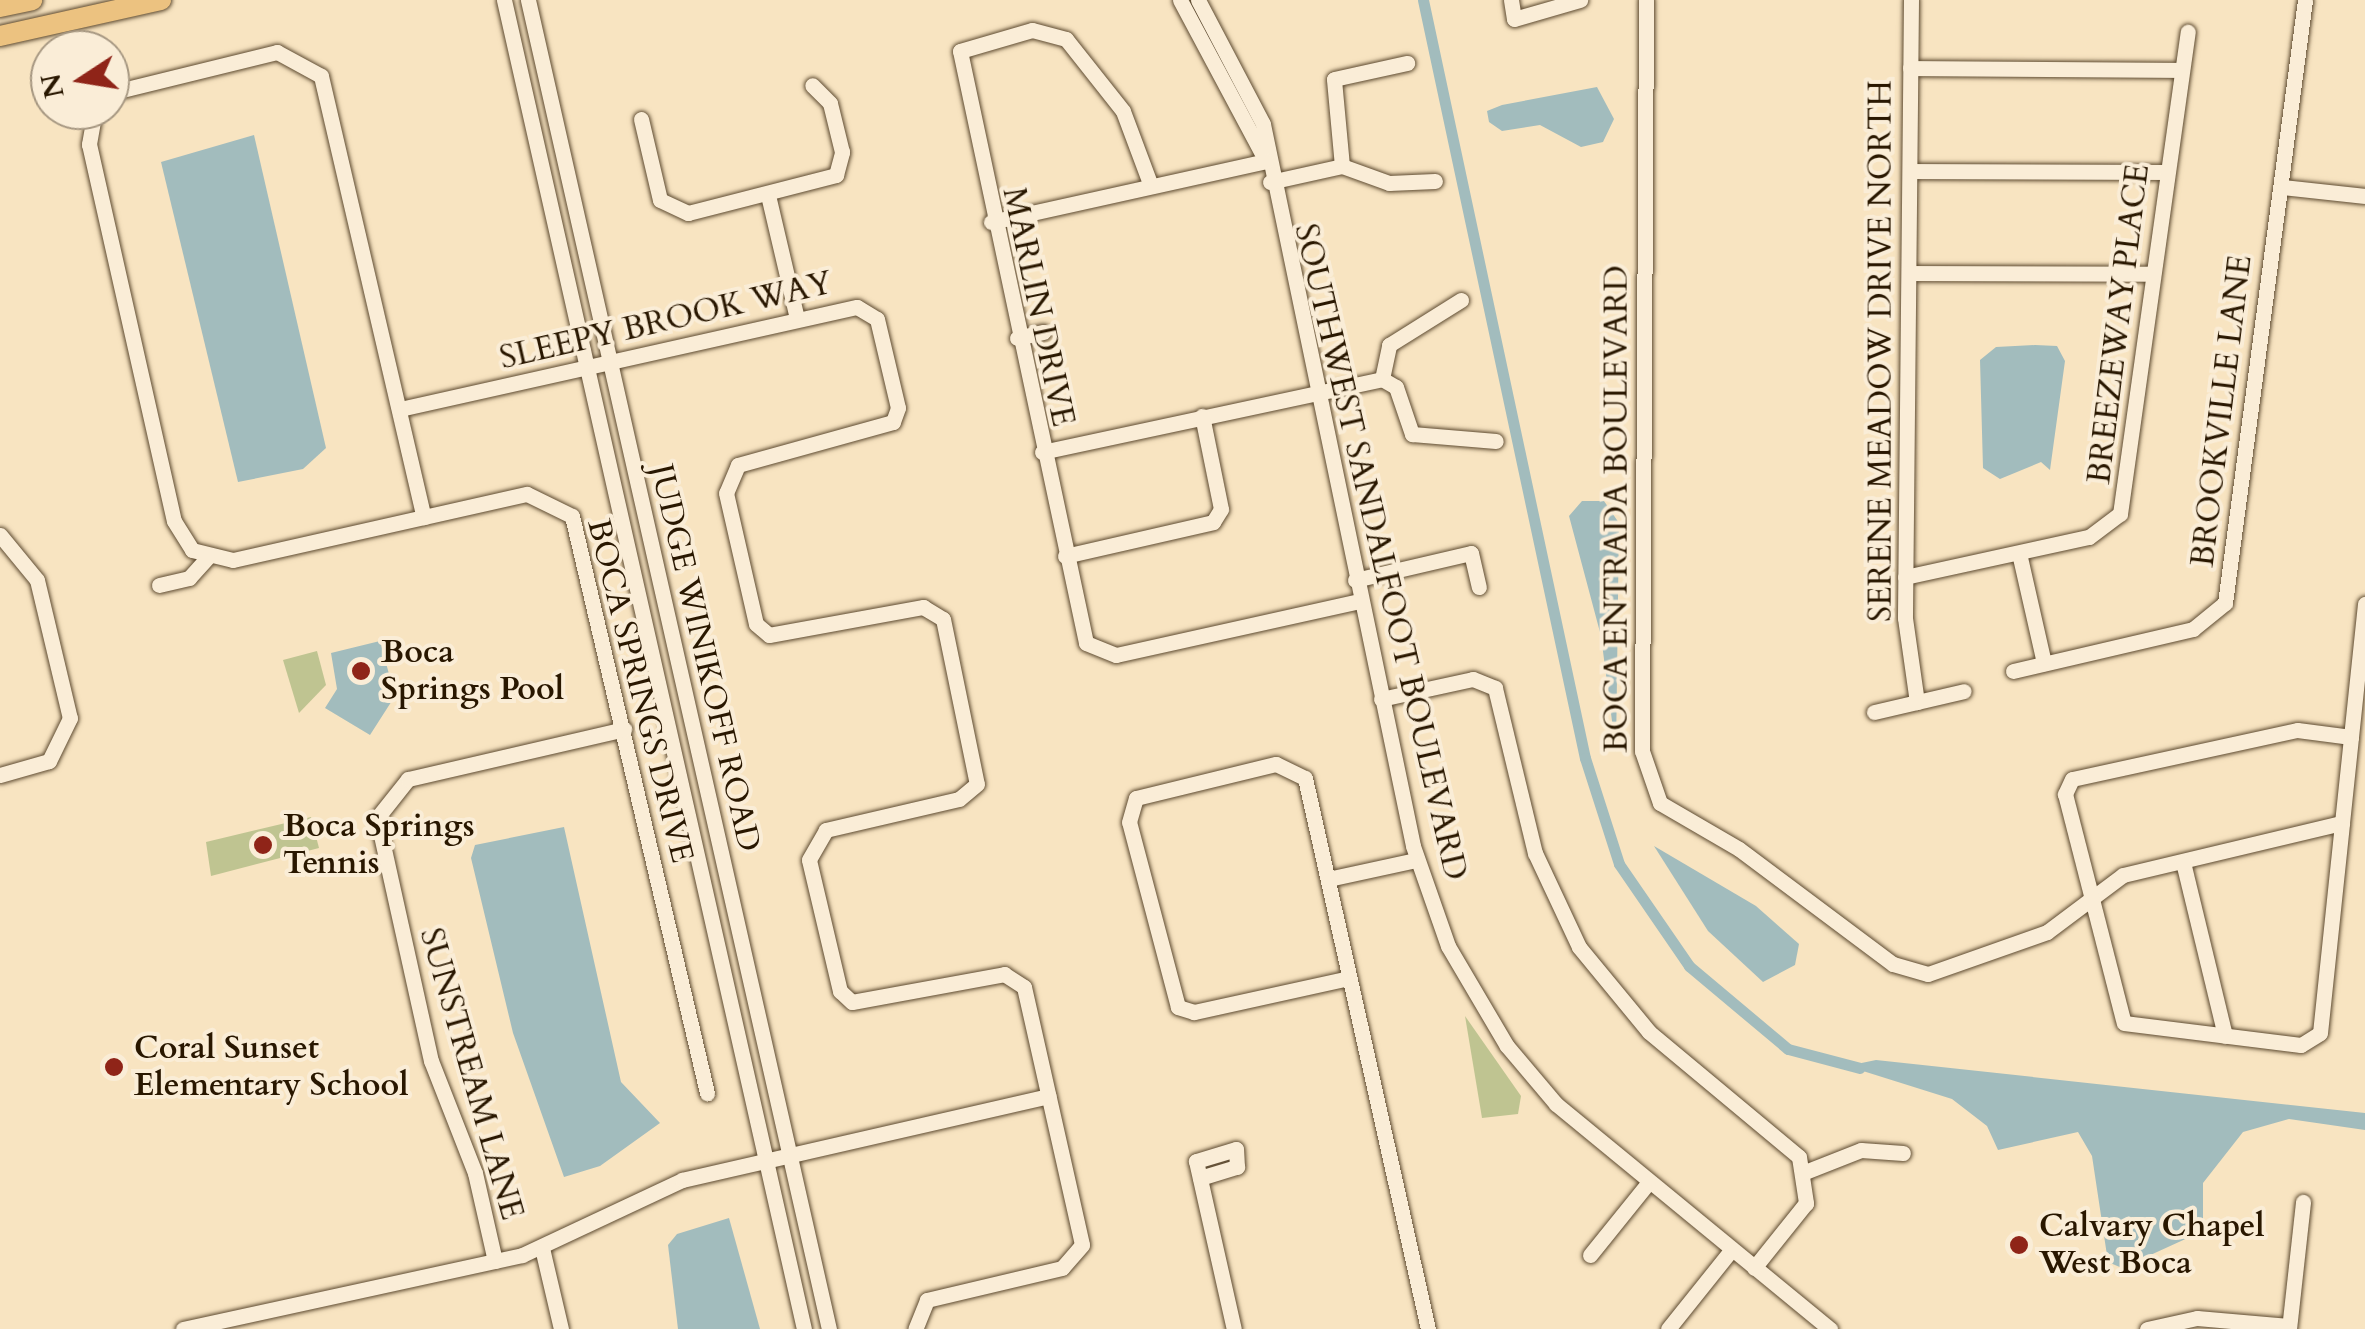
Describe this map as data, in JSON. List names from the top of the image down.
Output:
{
  "streets": {
    "street": [
      "MARLIN DRIVE",
      "SLEEPY BROOK WAY",
      "BREEZEWAY PLACE",
      "SERENE MEADOW DRIVE NORTH",
      "BROOKVILLE LANE",
      "BOCA ENTRADA BOULEVARD",
      "SOUTHWEST SANDALFOOT BOULEVARD",
      "JUDGE WINIKOFF ROAD",
      "BOCA SPRINGS DRIVE",
      "SUNSTREAM LANE"
    ]
  },
  "crossings": [
    ["MARLIN DRIVE", "SOUTHWEST SANDALFOOT BOULEVARD"],
    ["SLEEPY BROOK WAY", "JUDGE WINIKOFF ROAD"],
    ["BREEZEWAY PLACE", "SERENE MEADOW DRIVE NORTH"],
    ["BOCA SPRINGS DRIVE", "SUNSTREAM LANE"]
  ],
  "places": [
    "Boca Springs Pool",
    "Boca Springs Tennis",
    "Coral Sunset Elementary School",
    "Calvary Chapel West Boca"
  ],
  "north": "left"
}
